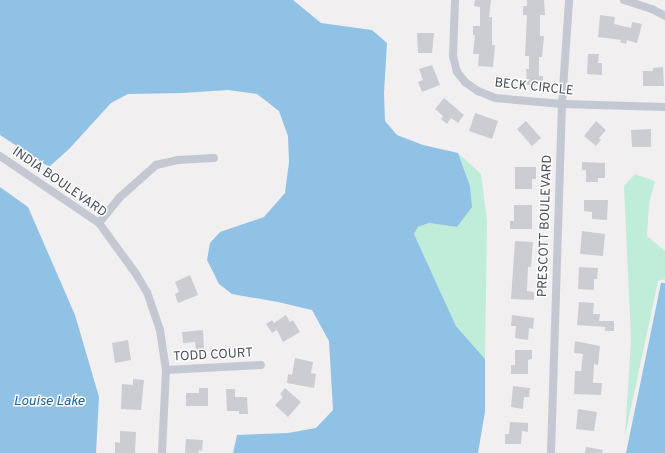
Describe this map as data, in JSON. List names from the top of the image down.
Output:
{
  "streets": {
    "street": [
      "BECK CIRCLE",
      "INDIA BOULEVARD",
      "PRESCOTT BOULEVARD",
      "TODD COURT"
    ]
  },
  "crossings": [
    ["BECK CIRCLE", "PRESCOTT BOULEVARD"],
    ["INDIA BOULEVARD", "TODD COURT"]
  ],
  "water": ["Louise Lake"]
}
